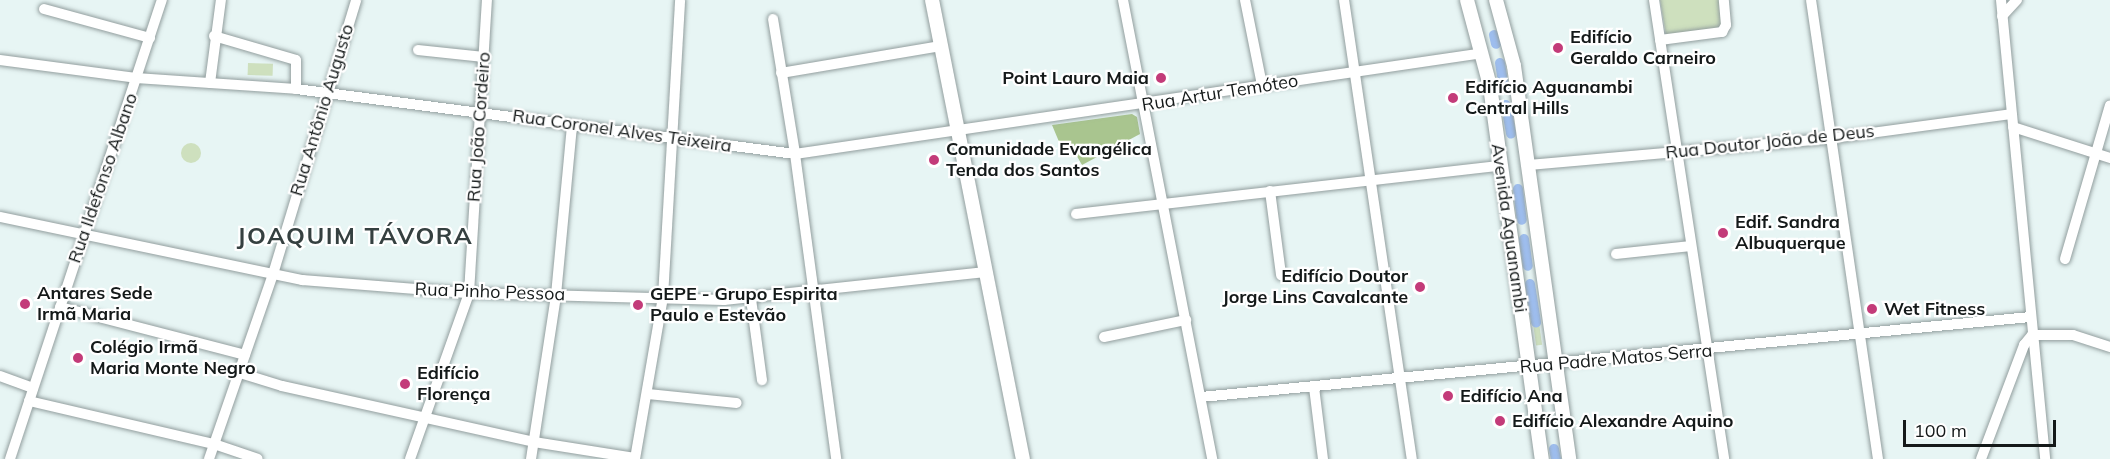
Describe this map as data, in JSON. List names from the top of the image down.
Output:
{
  "streets": {
    "main road": ["Avenida Aguanambi"],
    "street": [
      "Rua Artur Temóteo",
      "Rua Antônio Augusto",
      "Rua João Cordeiro",
      "Rua Coronel Alves Teixeira",
      "Rua Doutor João de Deus",
      "Rua Ildefonso Albano",
      "Rua Pinho Pessoa",
      "Rua Padre Matos Serra"
    ]
  },
  "crossings": [
    ["Rua Artur Temóteo", "Rua Coronel Alves Teixeira"],
    ["Rua Artur Temóteo", "Avenida Aguanambi"],
    ["Rua Antônio Augusto", "Rua Coronel Alves Teixeira"],
    ["Rua Antônio Augusto", "Rua Pinho Pessoa"],
    ["Rua João Cordeiro", "Rua Coronel Alves Teixeira"],
    ["Rua João Cordeiro", "Rua Pinho Pessoa"],
    ["Rua Coronel Alves Teixeira", "Rua Ildefonso Albano"],
    ["Rua Doutor João de Deus", "Avenida Aguanambi"],
    ["Rua Ildefonso Albano", "Rua Pinho Pessoa"],
    ["Avenida Aguanambi", "Rua Padre Matos Serra"]
  ],
  "districts": ["JOAQUIM TÁVORA"],
  "places": [
    "Edifício Geraldo Carneiro",
    "Point Lauro Maia",
    "Edifício Aguanambi Central Hills",
    "Comunidade Evangélica Tenda dos Santos",
    "Edif. Sandra Albuquerque",
    "Edifício Doutor Jorge Lins Cavalcante",
    "Antares Sede Irmã Maria",
    "GEPE - Grupo Espirita Paulo e Estevão",
    "Wet Fitness",
    "Colégio Irmã Maria Monte Negro",
    "Edifício Florença",
    "Edifício Ana",
    "Edifício Alexandre Aquino"
  ],
  "scale_bar": "100 m"
}
